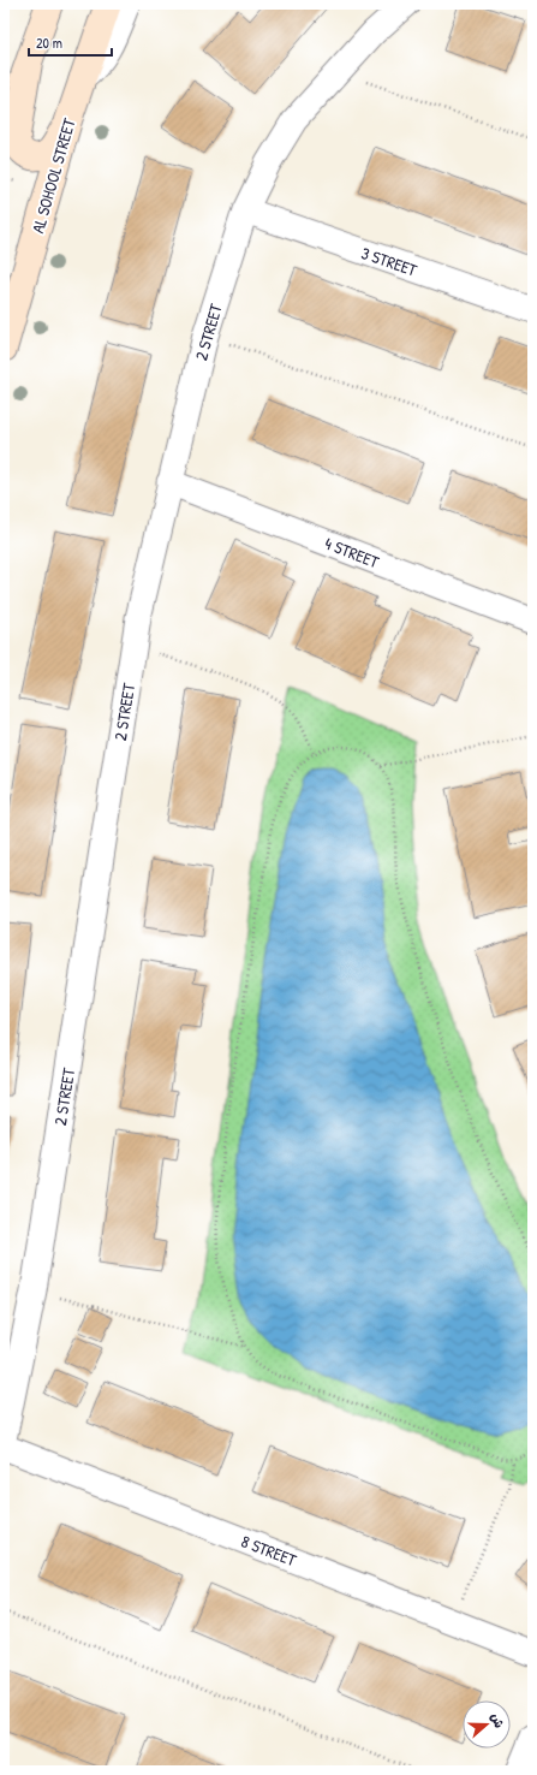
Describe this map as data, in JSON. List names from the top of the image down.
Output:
{
  "streets": {
    "main road": ["AL SOHOOL STREET"],
    "street": [
      "3 STREET",
      "2 STREET",
      "4 STREET",
      "8 STREET"
    ]
  },
  "crossings": [
    ["3 STREET", "2 STREET"],
    ["2 STREET", "4 STREET"]
  ],
  "scale_bar": "20 m",
  "north": "right"
}
